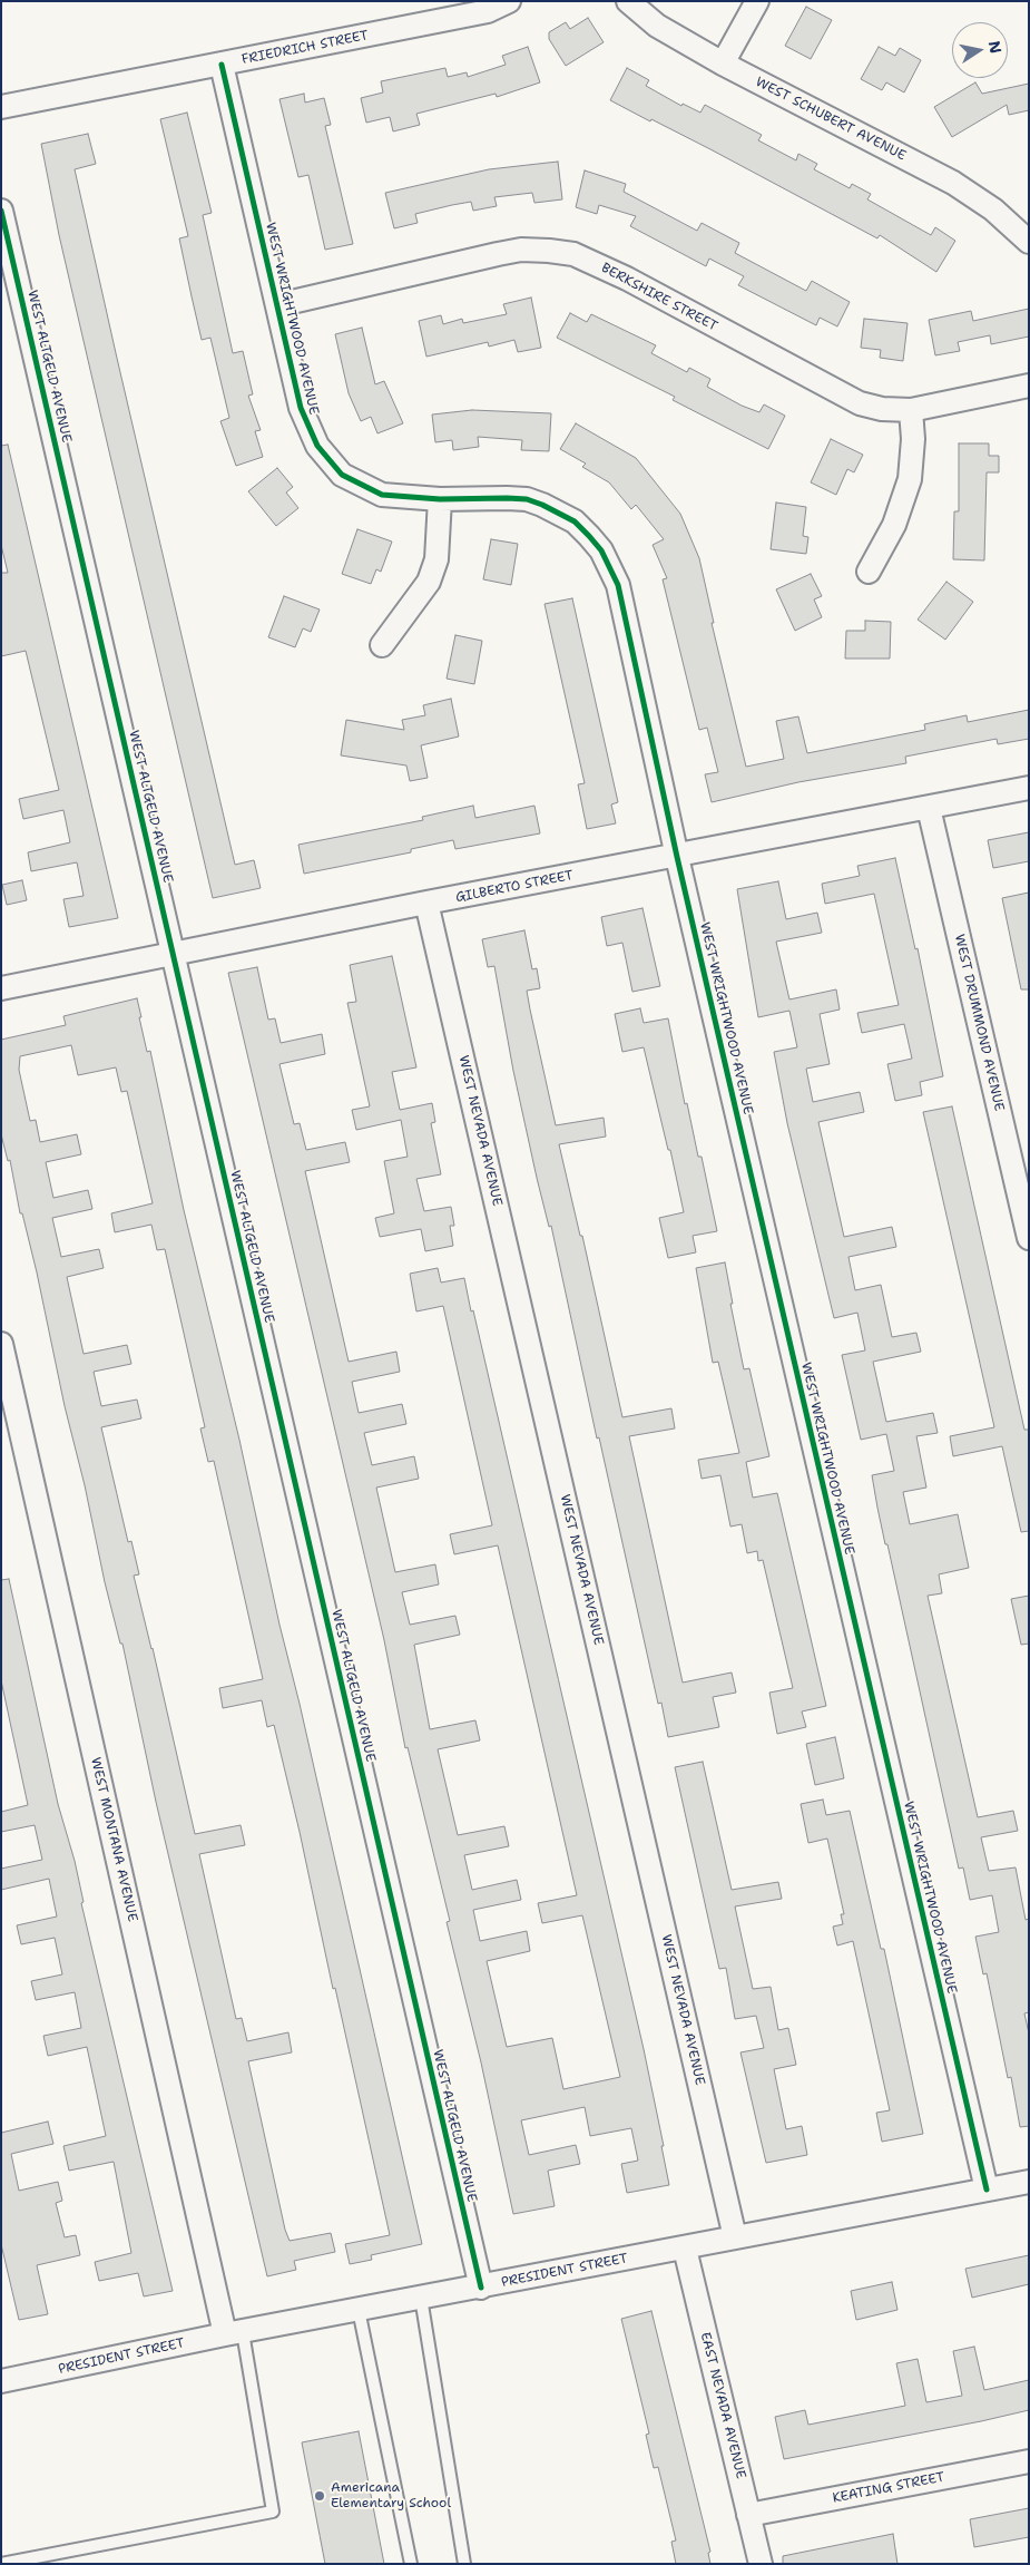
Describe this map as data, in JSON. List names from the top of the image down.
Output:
{
  "streets": {
    "street": [
      "FRIEDRICH STREET",
      "WEST SCHUBERT AVENUE",
      "BERKSHIRE STREET",
      "WEST WRIGHTWOOD AVENUE",
      "WEST ALTGELD AVENUE",
      "GILBERTO STREET",
      "WEST DRUMMOND AVENUE",
      "WEST NEVADA AVENUE",
      "WEST MONTANA AVENUE",
      "PRESIDENT STREET",
      "EAST NEVADA AVENUE",
      "KEATING STREET"
    ]
  },
  "crossings": [
    ["FRIEDRICH STREET", "WEST WRIGHTWOOD AVENUE"],
    ["BERKSHIRE STREET", "WEST WRIGHTWOOD AVENUE"],
    ["WEST WRIGHTWOOD AVENUE", "GILBERTO STREET"],
    ["WEST WRIGHTWOOD AVENUE", "PRESIDENT STREET"],
    ["WEST ALTGELD AVENUE", "GILBERTO STREET"],
    ["WEST ALTGELD AVENUE", "PRESIDENT STREET"],
    ["GILBERTO STREET", "WEST DRUMMOND AVENUE"],
    ["GILBERTO STREET", "WEST NEVADA AVENUE"],
    ["WEST NEVADA AVENUE", "PRESIDENT STREET"],
    ["WEST MONTANA AVENUE", "PRESIDENT STREET"],
    ["PRESIDENT STREET", "EAST NEVADA AVENUE"],
    ["EAST NEVADA AVENUE", "KEATING STREET"]
  ],
  "places": ["Americana Elementary School"],
  "north": "right"
}
